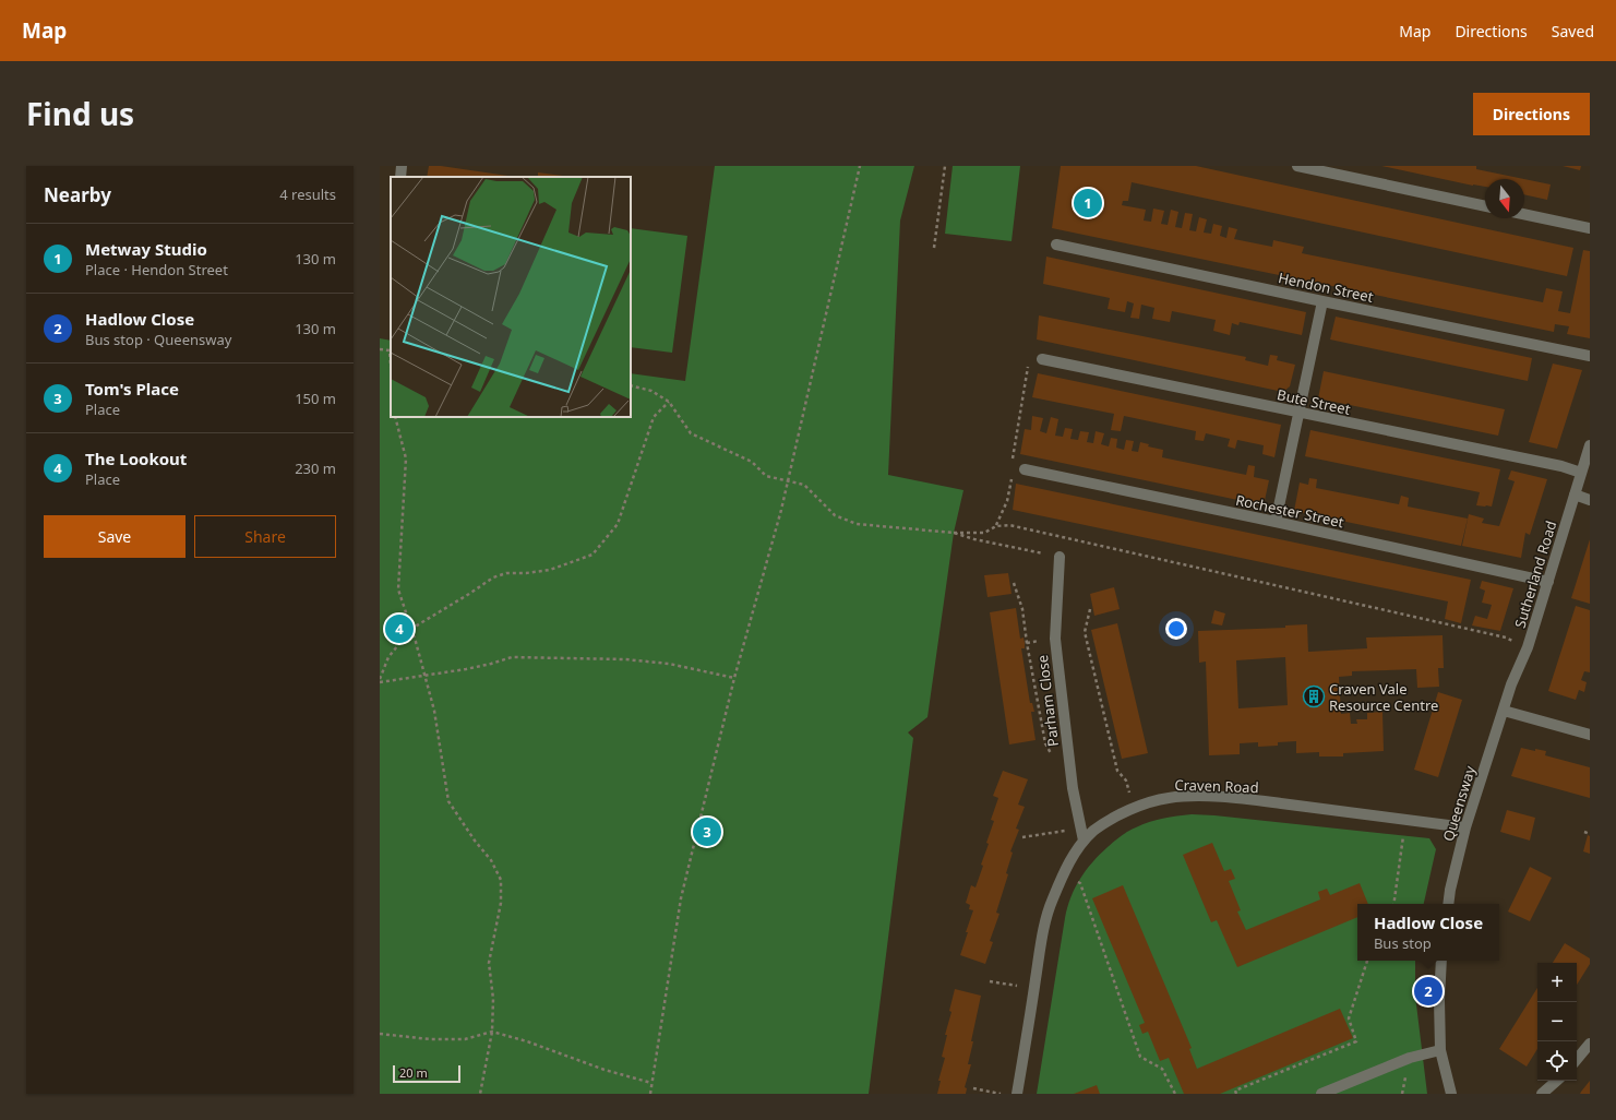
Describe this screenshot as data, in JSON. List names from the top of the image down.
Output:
{
  "streets": {
    "street": [
      "Hendon Street",
      "Bute Street",
      "Rochester Street",
      "Sutherland Road",
      "Parham Close",
      "Craven Road",
      "Queensway"
    ]
  },
  "crossings": [
    ["Bute Street", "Sutherland Road"],
    ["Rochester Street", "Sutherland Road"],
    ["Sutherland Road", "Queensway"],
    ["Parham Close", "Craven Road"],
    ["Craven Road", "Queensway"]
  ],
  "places": {
    "building": ["Craven Vale Resource Centre"]
  },
  "scale_bar": "20 m",
  "north": "bottom",
  "page": {
    "header": "Map",
    "nav": ["Map", "Directions", "Saved"],
    "title": "Find us",
    "buttons": [
      "Directions",
      ["Save", "Share"]
    ],
    "heading": ["Nearby", "4 results"],
    "pins": [
      "1",
      "4",
      "3",
      "2"
    ],
    "list": [
      {
        "mark": "1",
        "name": "Metway Studio",
        "note": "Place · Hendon Street",
        "value": "130 m"
      },
      {
        "mark": "2",
        "name": "Hadlow Close",
        "note": "Bus stop · Queensway",
        "value": "130 m"
      },
      {
        "mark": "3",
        "name": "Tom's Place",
        "note": "Place",
        "value": "150 m"
      },
      {
        "mark": "4",
        "name": "The Lookout",
        "note": "Place",
        "value": "230 m"
      }
    ],
    "popup": ["Hadlow Close", "Bus stop"],
    "map_buttons": ["+", "−"],
    "scale": "20 m"
  }
}
